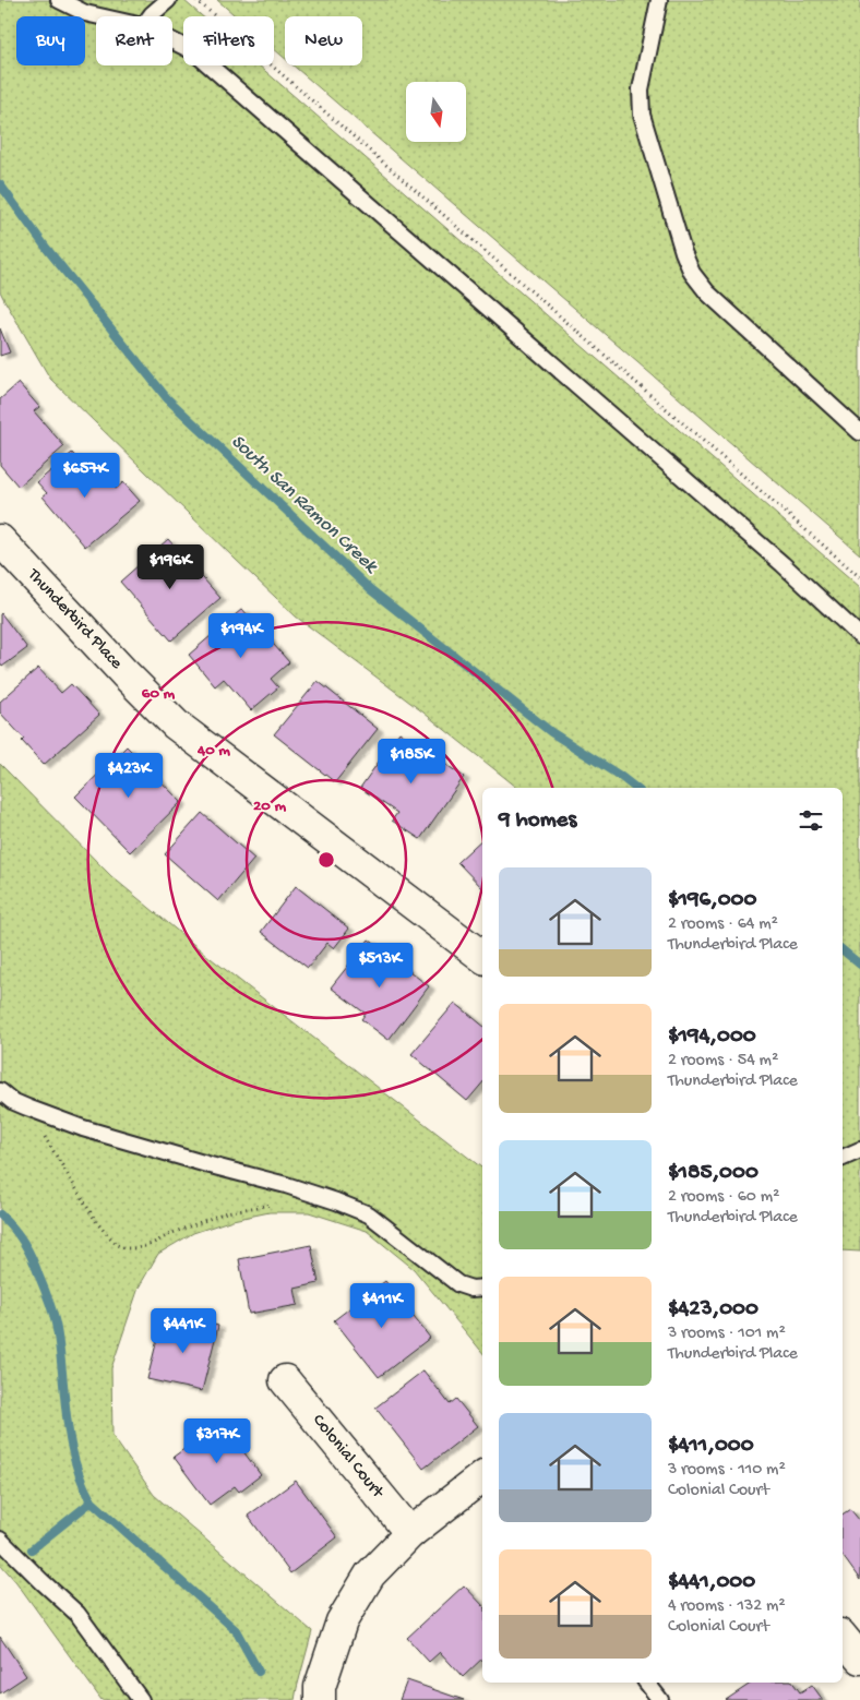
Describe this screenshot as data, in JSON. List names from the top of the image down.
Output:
{
  "streets": {
    "street": ["Thunderbird Place", "Colonial Court"]
  },
  "water": ["South San Ramon Creek"],
  "north": "bottom",
  "page": {
    "chip": [
      "Buy",
      "Rent",
      "Filters",
      "New"
    ],
    "price": [
      "$657K",
      "$196K",
      "$194K",
      "$185K",
      "$423K",
      "$513K",
      "$411K",
      "$441K",
      "$317K"
    ],
    "heading": "9 homes",
    "list": [
      {
        "name": "$196,000",
        "note": "2 rooms · 64 m² · Thunderbird Place"
      },
      {
        "name": "$194,000",
        "note": "2 rooms · 54 m² · Thunderbird Place"
      },
      {
        "name": "$185,000",
        "note": "2 rooms · 60 m² · Thunderbird Place"
      },
      {
        "name": "$423,000",
        "note": "3 rooms · 101 m² · Thunderbird Place"
      },
      {
        "name": "$411,000",
        "note": "3 rooms · 110 m² · Colonial Court"
      },
      {
        "name": "$441,000",
        "note": "4 rooms · 132 m² · Colonial Court"
      }
    ]
  },
  "rings": ["60 m", "40 m", "20 m"]
}
